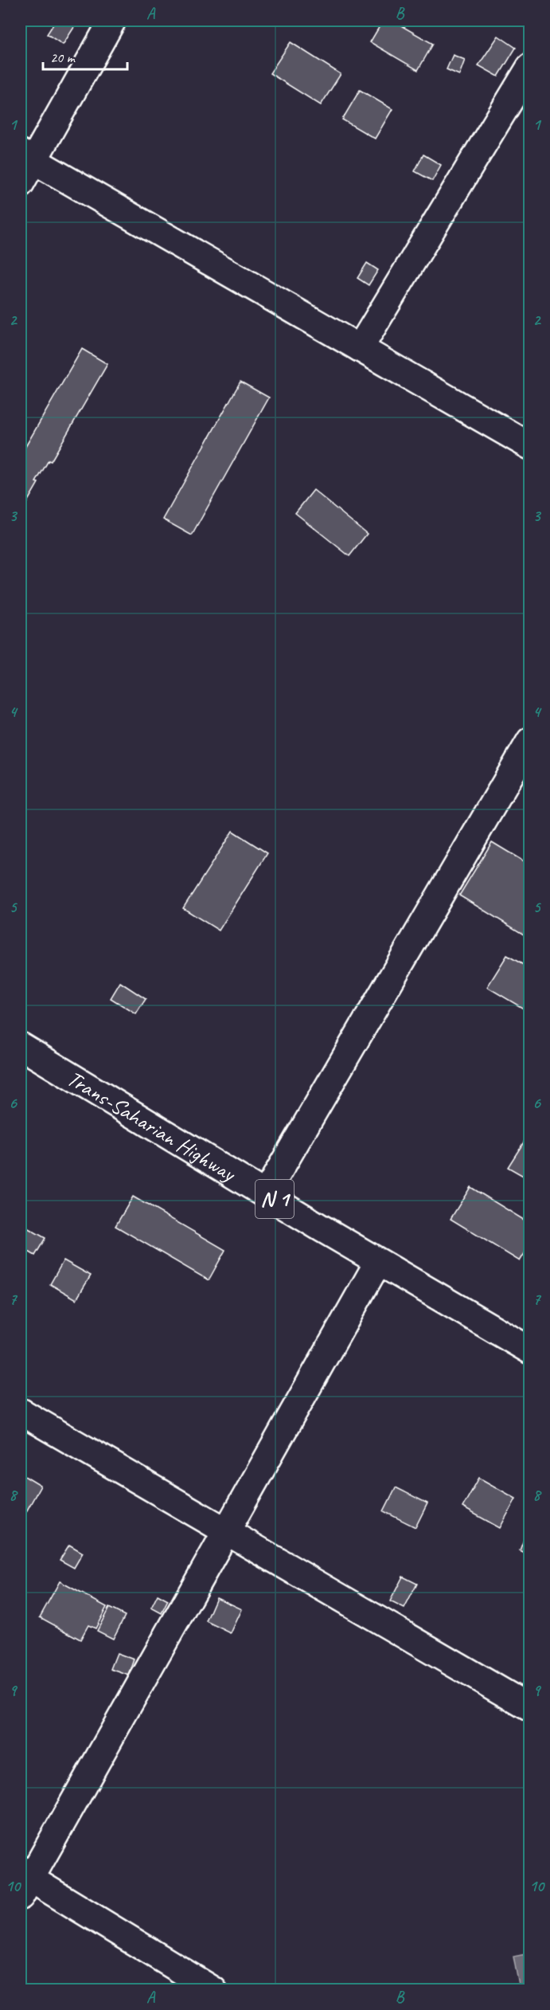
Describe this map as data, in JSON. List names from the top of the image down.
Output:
{
  "streets": {
    "main road": ["Trans-Saharian Highway", "N 1"]
  },
  "scale_bar": "20 m",
  "grid": {
    "columns": ["A", "B"],
    "rows": [
      "1",
      "2",
      "3",
      "4",
      "5",
      "6",
      "7",
      "8",
      "9",
      "10"
    ]
  }
}
